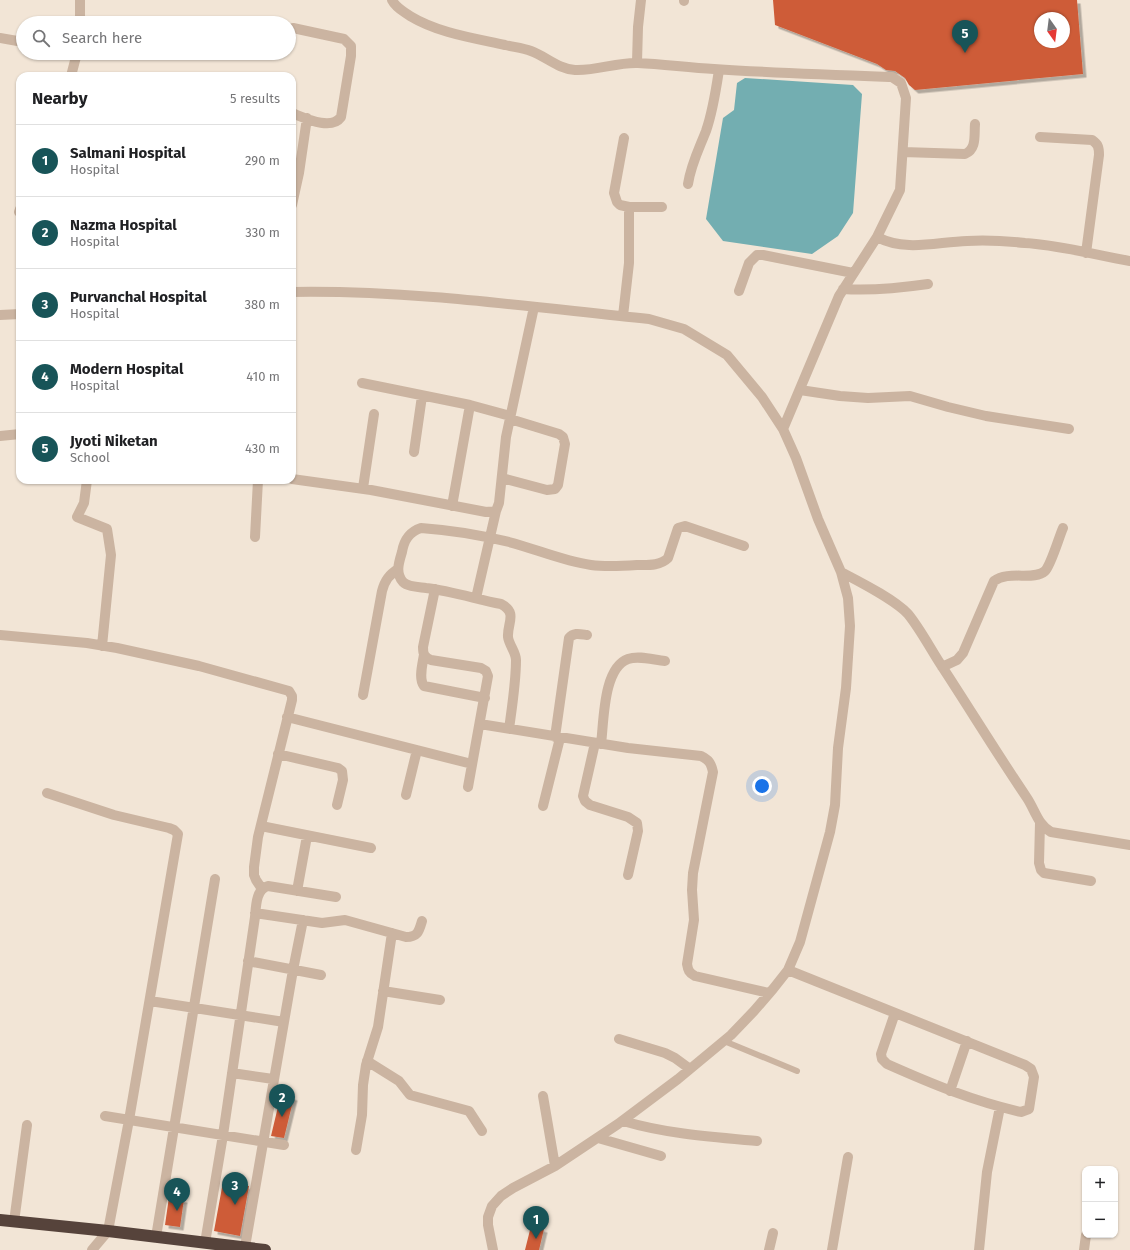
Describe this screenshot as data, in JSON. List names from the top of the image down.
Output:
{
  "north": "bottom",
  "page": {
    "search": "Search here",
    "pins": [
      "5",
      "2",
      "3",
      "4",
      "1"
    ],
    "heading": ["Nearby", "5 results"],
    "list": [
      {
        "mark": "1",
        "name": "Salmani Hospital",
        "note": "Hospital",
        "value": "290 m"
      },
      {
        "mark": "2",
        "name": "Nazma Hospital",
        "note": "Hospital",
        "value": "330 m"
      },
      {
        "mark": "3",
        "name": "Purvanchal Hospital",
        "note": "Hospital",
        "value": "380 m"
      },
      {
        "mark": "4",
        "name": "Modern Hospital",
        "note": "Hospital",
        "value": "410 m"
      },
      {
        "mark": "5",
        "name": "Jyoti Niketan",
        "note": "School",
        "value": "430 m"
      }
    ],
    "map_buttons": ["+", "−"]
  }
}
